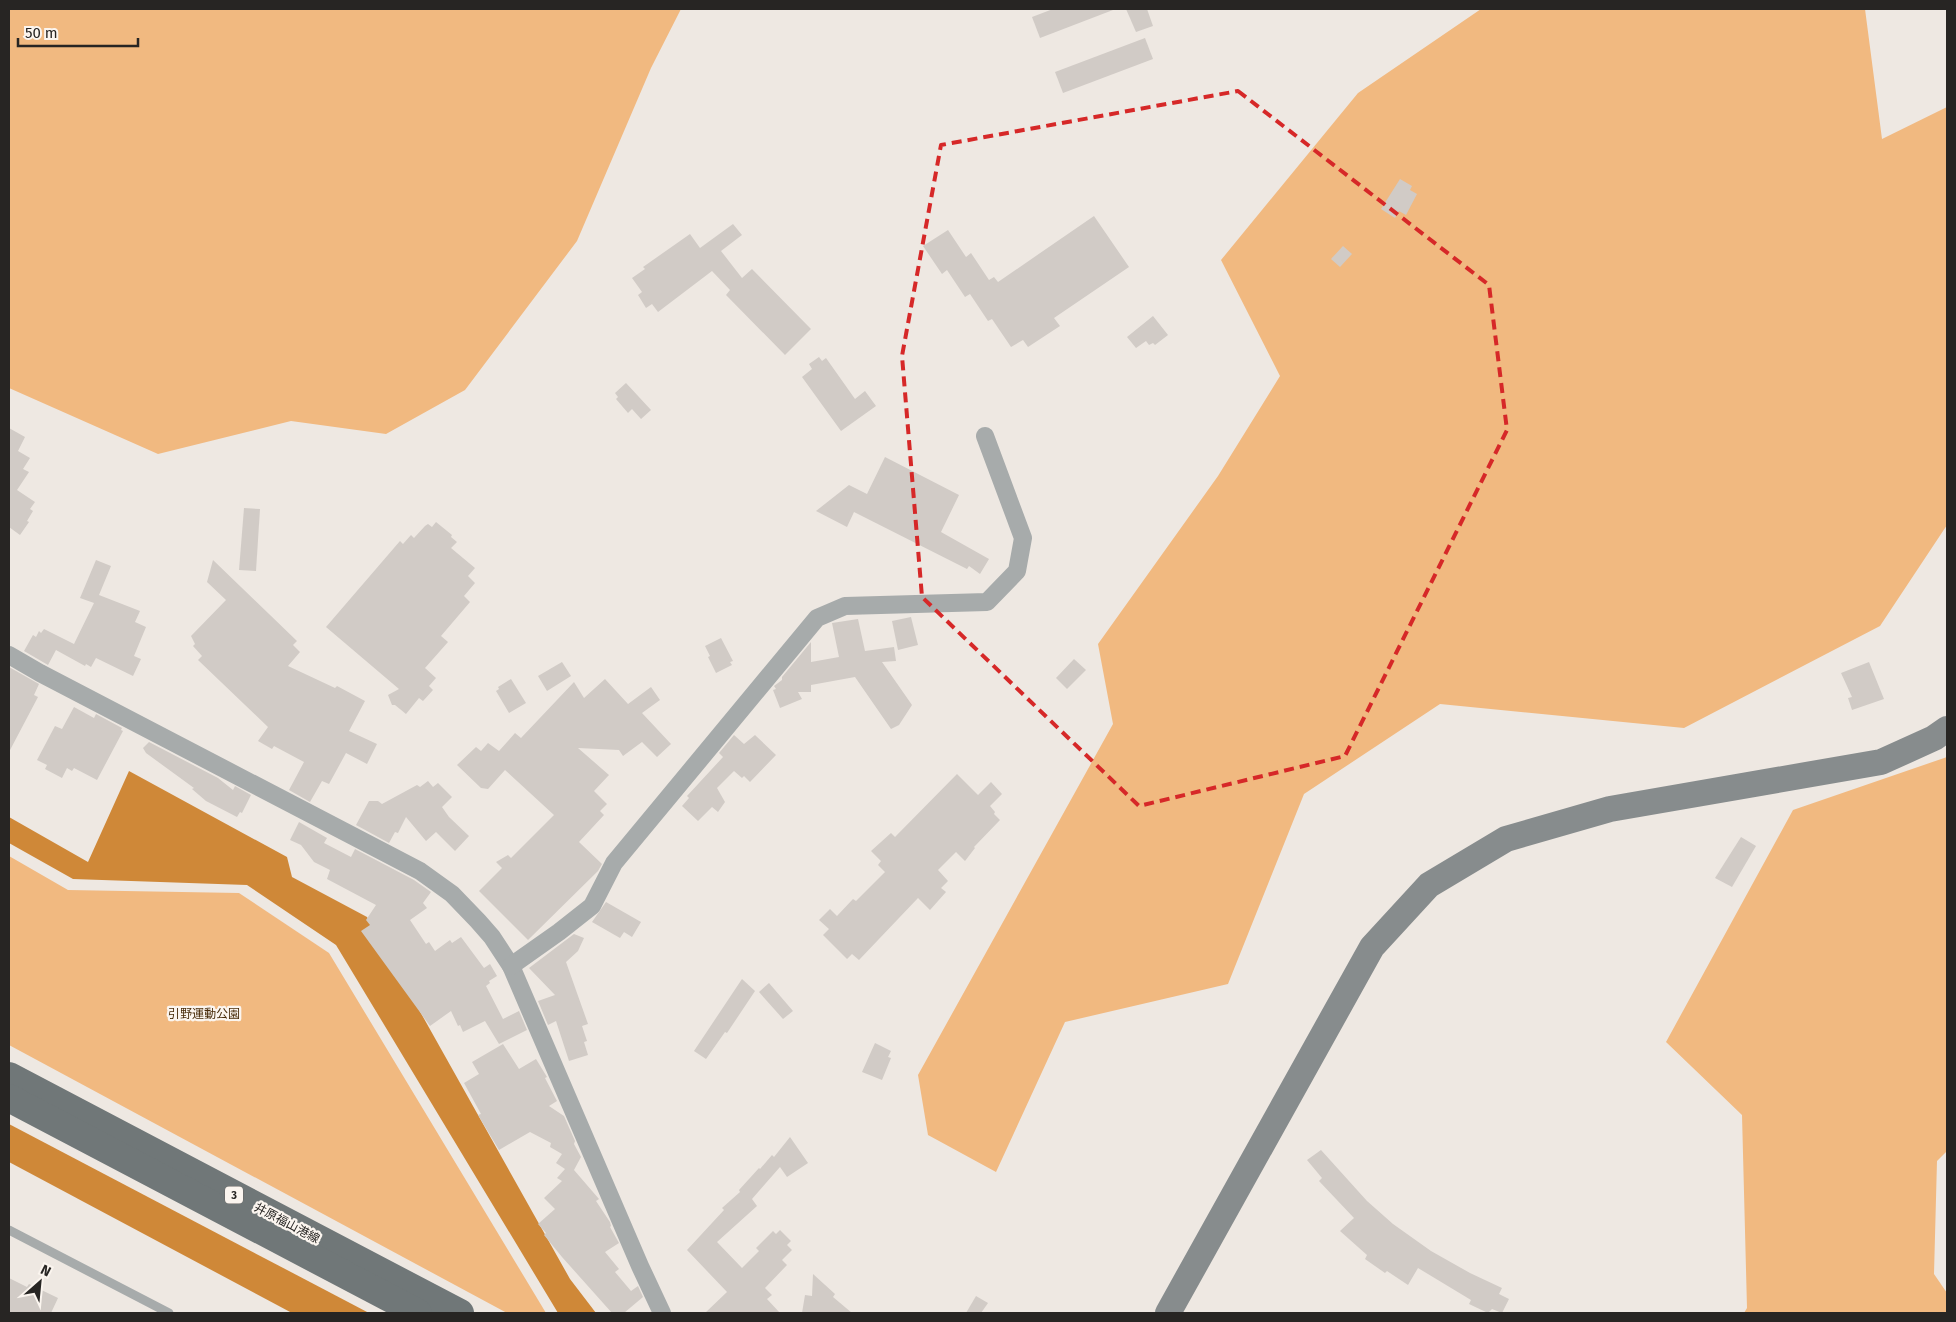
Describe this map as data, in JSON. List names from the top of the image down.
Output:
{
  "streets": {
    "main road": ["3", "井原福山港線"]
  },
  "parks": ["引野運動公園"],
  "scale_bar": "50 m",
  "north": "top right"
}
